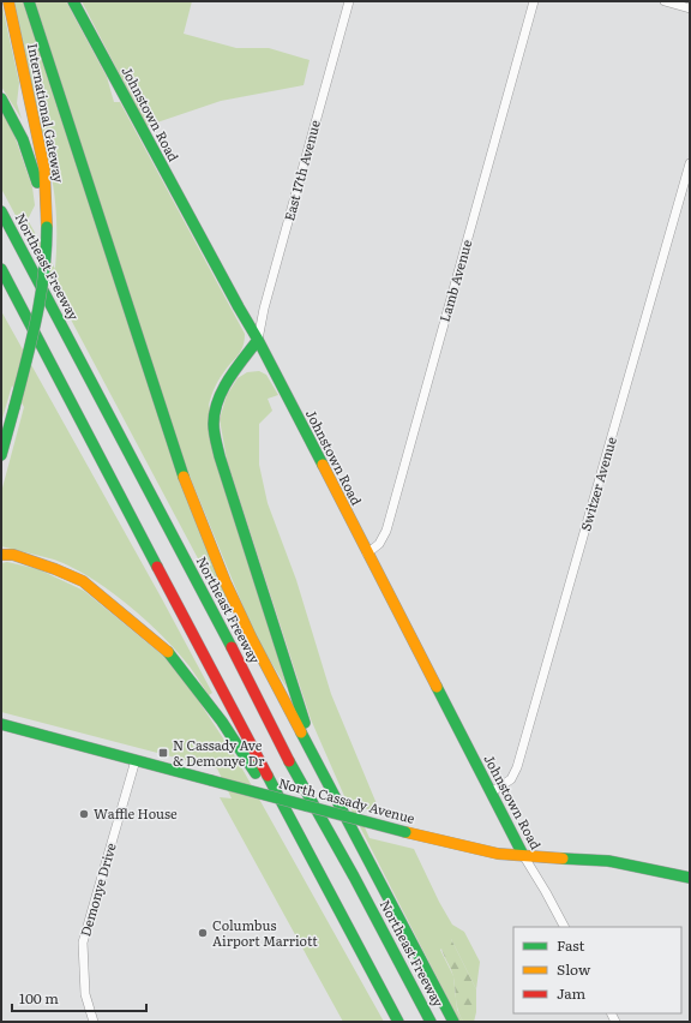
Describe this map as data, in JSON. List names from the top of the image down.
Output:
{
  "streets": {
    "main road": [
      "International Gateway",
      "Johnstown Road",
      "Northeast Freeway",
      "North Cassady Avenue"
    ],
    "street": [
      "East 17th Avenue",
      "Lamb Avenue",
      "Switzer Avenue",
      "Demonye Drive"
    ]
  },
  "crossings": [
    ["Johnstown Road", "East 17th Avenue"],
    ["Johnstown Road", "Lamb Avenue"],
    ["Johnstown Road", "Switzer Avenue"],
    ["Johnstown Road", "North Cassady Avenue"],
    ["North Cassady Avenue", "Demonye Drive"]
  ],
  "places": {
    "transit": ["N Cassady Ave & Demonye Dr"],
    "other": ["Waffle House", "Columbus Airport Marriott"]
  },
  "legend": ["Fast", "Slow", "Jam"],
  "scale_bar": "100 m"
}
